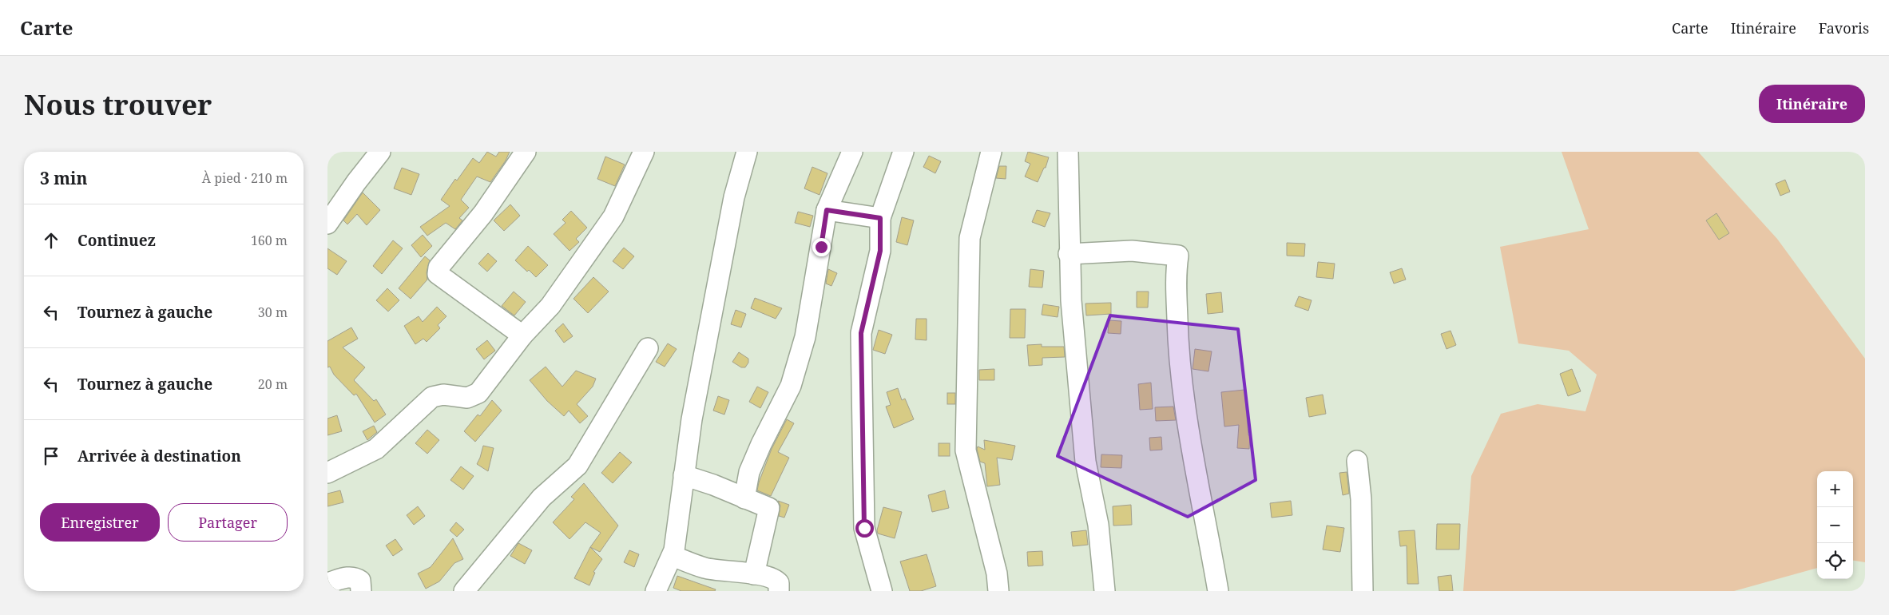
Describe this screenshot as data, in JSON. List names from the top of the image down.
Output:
{
  "page": {
    "header": "Carte",
    "nav": ["Carte", "Itinéraire", "Favoris"],
    "buttons": [
      "Itinéraire",
      ["Enregistrer", "Partager"]
    ],
    "title": "Nous trouver",
    "heading": ["3 min", "À pied · 210 m"],
    "list": [
      ["Continuez", "160 m"],
      ["Tournez à gauche", "30 m"],
      ["Tournez à gauche", "20 m"],
      "Arrivée à destination"
    ],
    "map_buttons": ["+", "−"]
  }
}
